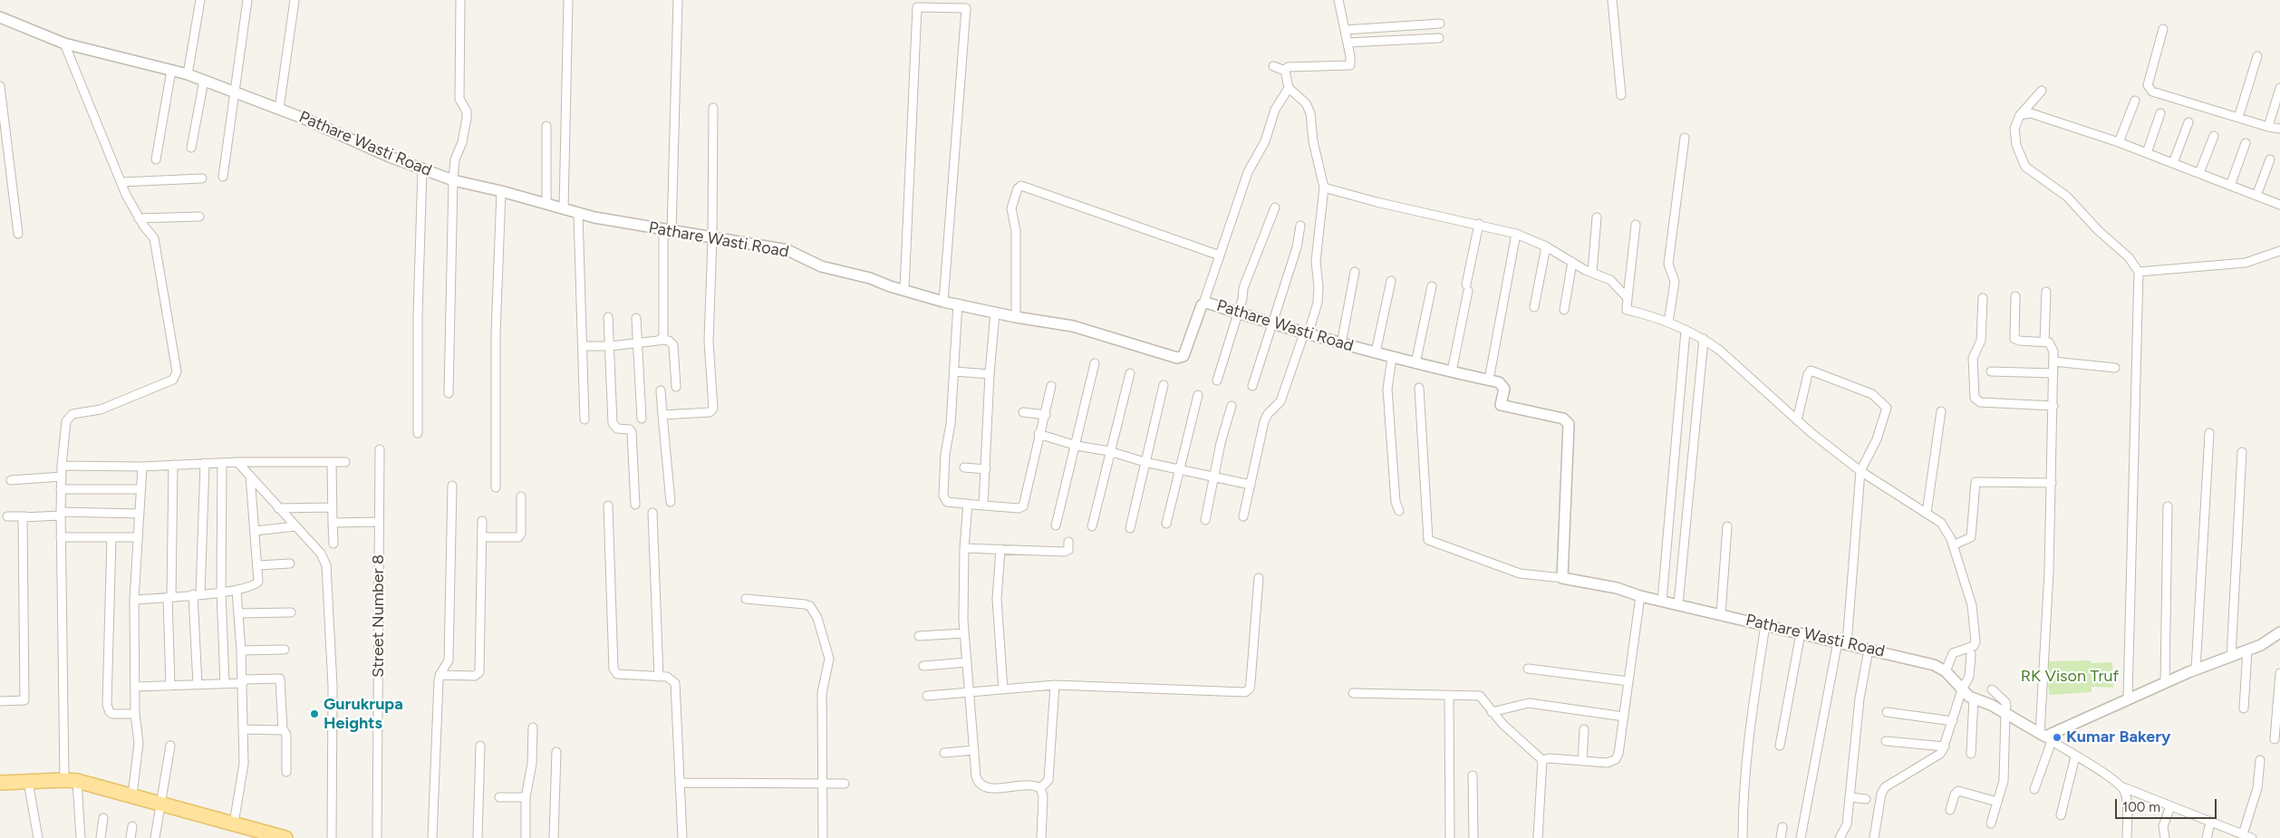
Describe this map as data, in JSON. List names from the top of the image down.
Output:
{
  "streets": {
    "street": ["Pathare Wasti Road", "Street Number 8"]
  },
  "parks": ["RK Vison Truf"],
  "places": ["Gurukrupa Heights", "Kumar Bakery"],
  "scale_bar": "100 m"
}
